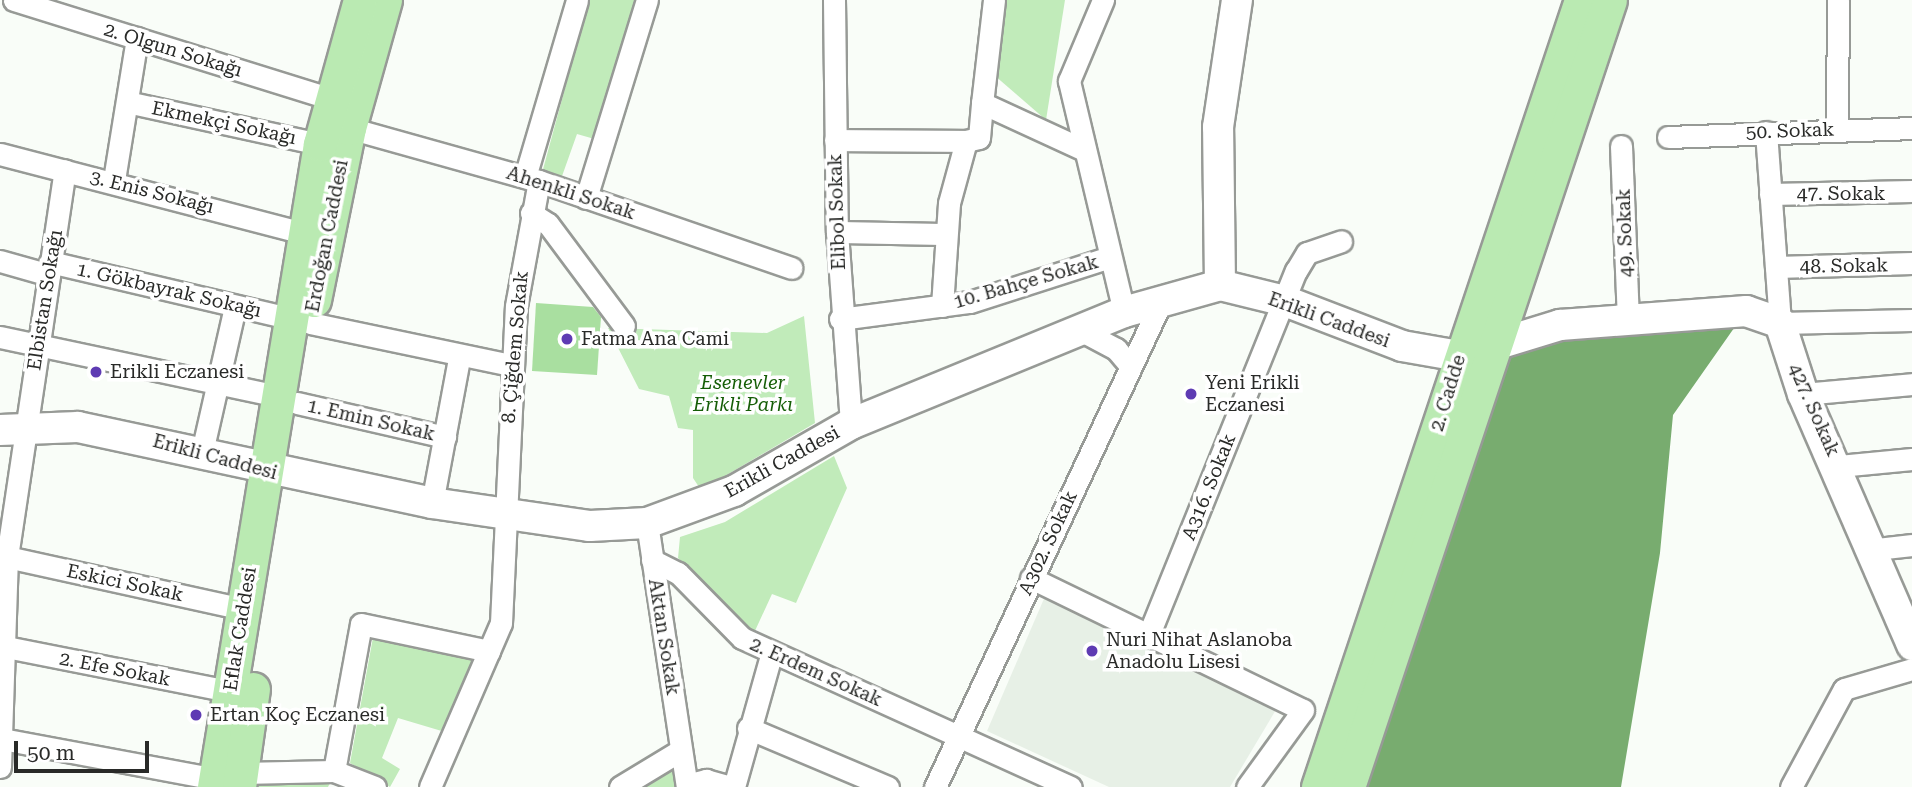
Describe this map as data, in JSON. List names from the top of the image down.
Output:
{
  "streets": {
    "main road": [
      "Erdoğan Caddesi",
      "Erikli Caddesi",
      "2. Cadde",
      "427. Sokak",
      "Eflak Caddesi"
    ],
    "street": [
      "2. Olgun Sokağı",
      "Ekmekçi Sokağı",
      "50. Sokak",
      "3. Enis Sokağı",
      "Ahenkli Sokak",
      "47. Sokak",
      "Elibol Sokak",
      "49. Sokak",
      "48. Sokak",
      "10. Bahçe Sokak",
      "1. Gökbayrak Sokağı",
      "Elbistan Sokağı",
      "8. Çiğdem Sokak",
      "1. Emin Sokak",
      "A316. Sokak",
      "A302. Sokak",
      "Eskici Sokak",
      "Aktan Sokak",
      "2. Efe Sokak",
      "2. Erdem Sokak"
    ]
  },
  "crossings": [
    ["2. Olgun Sokağı", "Erdoğan Caddesi"],
    ["Ekmekçi Sokağı", "Erdoğan Caddesi"],
    ["50. Sokak", "47. Sokak"],
    ["3. Enis Sokağı", "Erdoğan Caddesi"],
    ["3. Enis Sokağı", "Elbistan Sokağı"],
    ["Ahenkli Sokak", "Erdoğan Caddesi"],
    ["Ahenkli Sokak", "8. Çiğdem Sokak"],
    ["47. Sokak", "48. Sokak"],
    ["47. Sokak", "427. Sokak"],
    ["Elibol Sokak", "10. Bahçe Sokak"],
    ["Elibol Sokak", "Erikli Caddesi"],
    ["Erdoğan Caddesi", "1. Gökbayrak Sokağı"],
    ["Erdoğan Caddesi", "Erikli Caddesi"],
    ["Erdoğan Caddesi", "1. Emin Sokak"],
    ["Erdoğan Caddesi", "Eflak Caddesi"],
    ["1. Gökbayrak Sokağı", "Elbistan Sokağı"],
    ["1. Gökbayrak Sokağı", "8. Çiğdem Sokak"],
    ["Elbistan Sokağı", "Erikli Caddesi"],
    ["Elbistan Sokağı", "1. Emin Sokak"],
    ["Elbistan Sokağı", "Eskici Sokak"],
    ["Elbistan Sokağı", "2. Efe Sokak"],
    ["Erikli Caddesi", "8. Çiğdem Sokak"],
    ["Erikli Caddesi", "2. Cadde"],
    ["Erikli Caddesi", "A316. Sokak"],
    ["Erikli Caddesi", "A302. Sokak"],
    ["Erikli Caddesi", "Eflak Caddesi"],
    ["Erikli Caddesi", "Aktan Sokak"],
    ["A302. Sokak", "2. Erdem Sokak"],
    ["Eskici Sokak", "Eflak Caddesi"],
    ["Eflak Caddesi", "2. Efe Sokak"],
    ["Aktan Sokak", "2. Erdem Sokak"]
  ],
  "parks": ["Esenevler Erikli Parkı"],
  "places": [
    "Fatma Ana Cami",
    "Erikli Eczanesi",
    "Yeni Erikli Eczanesi",
    "Nuri Nihat Aslanoba Anadolu Lisesi",
    "Ertan Koç Eczanesi"
  ],
  "scale_bar": "50 m"
}
